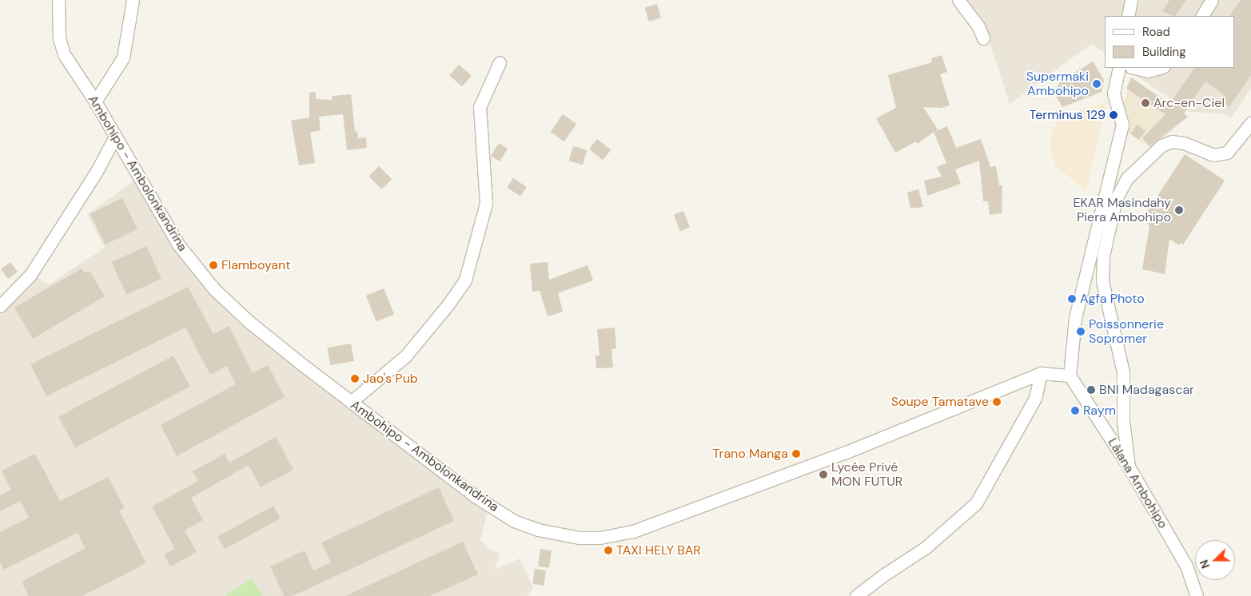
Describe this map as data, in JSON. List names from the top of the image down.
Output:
{
  "streets": {
    "street": ["Ambohipo - Ambolonkandrina", "Làlana Ambohipo"]
  },
  "crossings": [
    ["Ambohipo - Ambolonkandrina", "Làlana Ambohipo"]
  ],
  "places": [
    "Supermaki Ambohipo",
    "Arc-en-Ciel",
    "Terminus 129",
    "EKAR Masindahy Piera Ambohipo",
    "Flamboyant",
    "Agfa Photo",
    "Poissonnerie Sopromer",
    "Jao's Pub",
    "BNI Madagascar",
    "Soupe Tamatave",
    "Raym",
    "Trano Manga",
    "Lycée Privé MON FUTUR",
    "TAXI HELY BAR"
  ],
  "legend": ["Road", "Building"],
  "north": "left"
}
